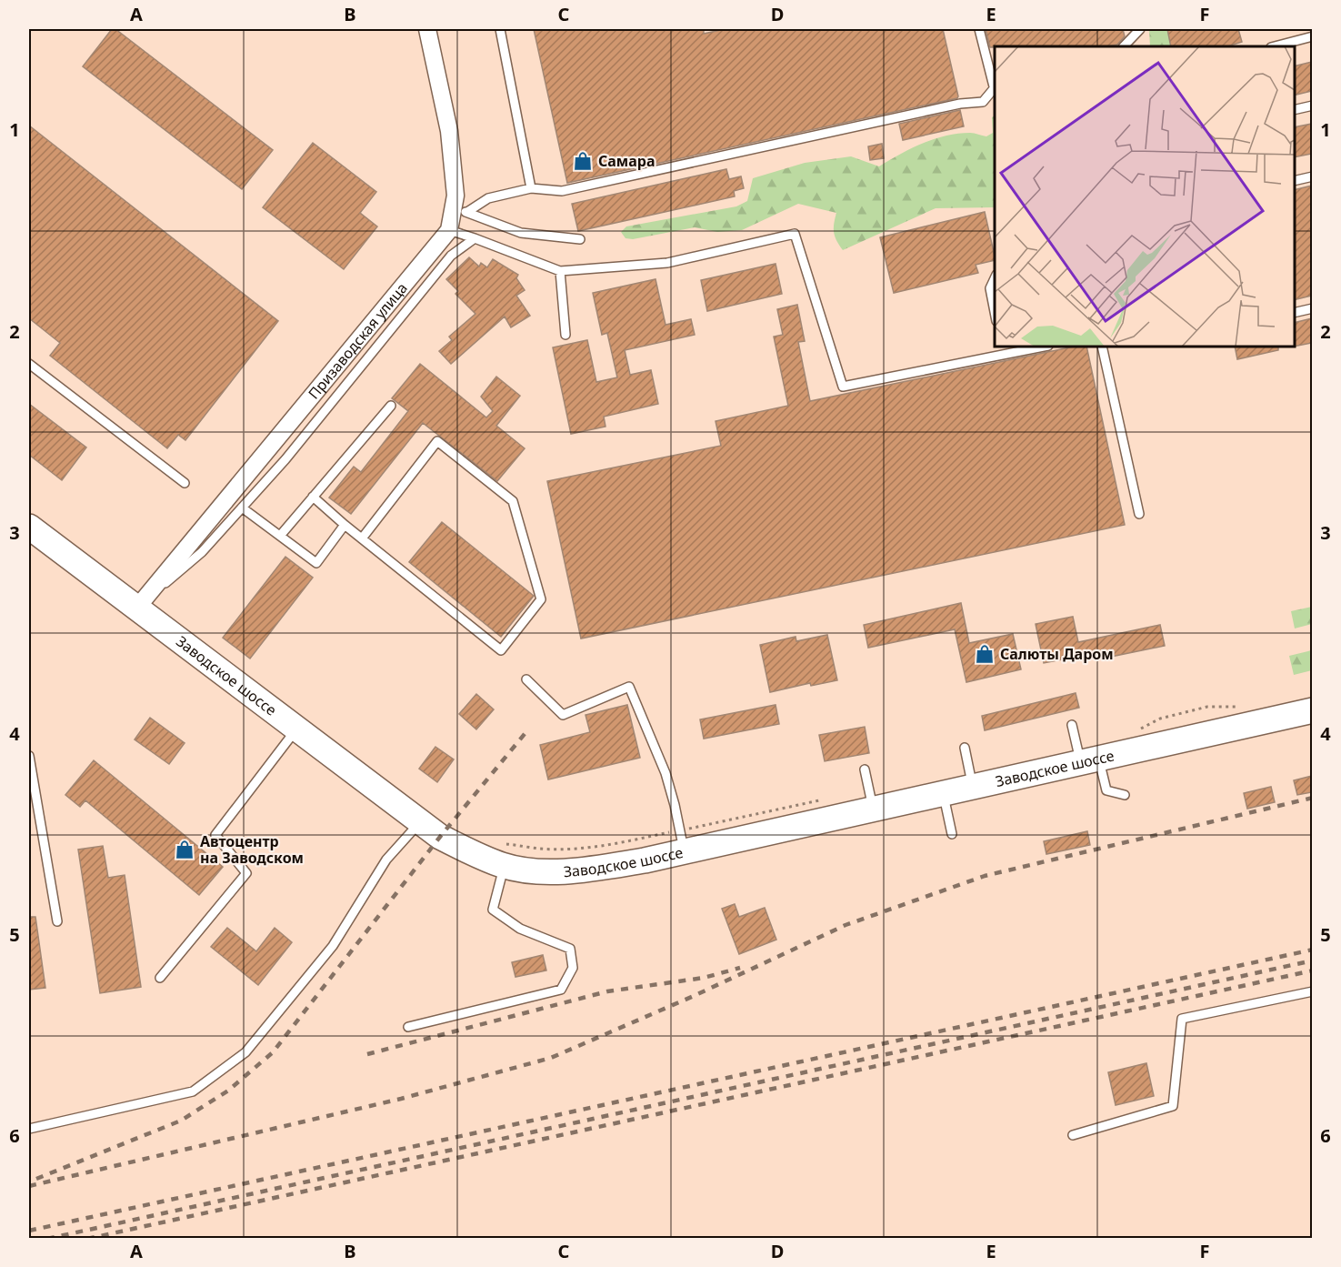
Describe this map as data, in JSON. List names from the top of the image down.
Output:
{
  "streets": {
    "main road": ["Заводское шоссе"],
    "street": ["Призаводская улица"]
  },
  "crossings": [
    ["Призаводская улица", "Заводское шоссе"]
  ],
  "places": {
    "shop": ["Самара", "Салюты Даром", "Автоцентр на Заводском"]
  },
  "grid": {
    "columns": [
      "A",
      "B",
      "C",
      "D",
      "E",
      "F"
    ],
    "rows": [
      "1",
      "2",
      "3",
      "4",
      "5",
      "6"
    ]
  }
}
